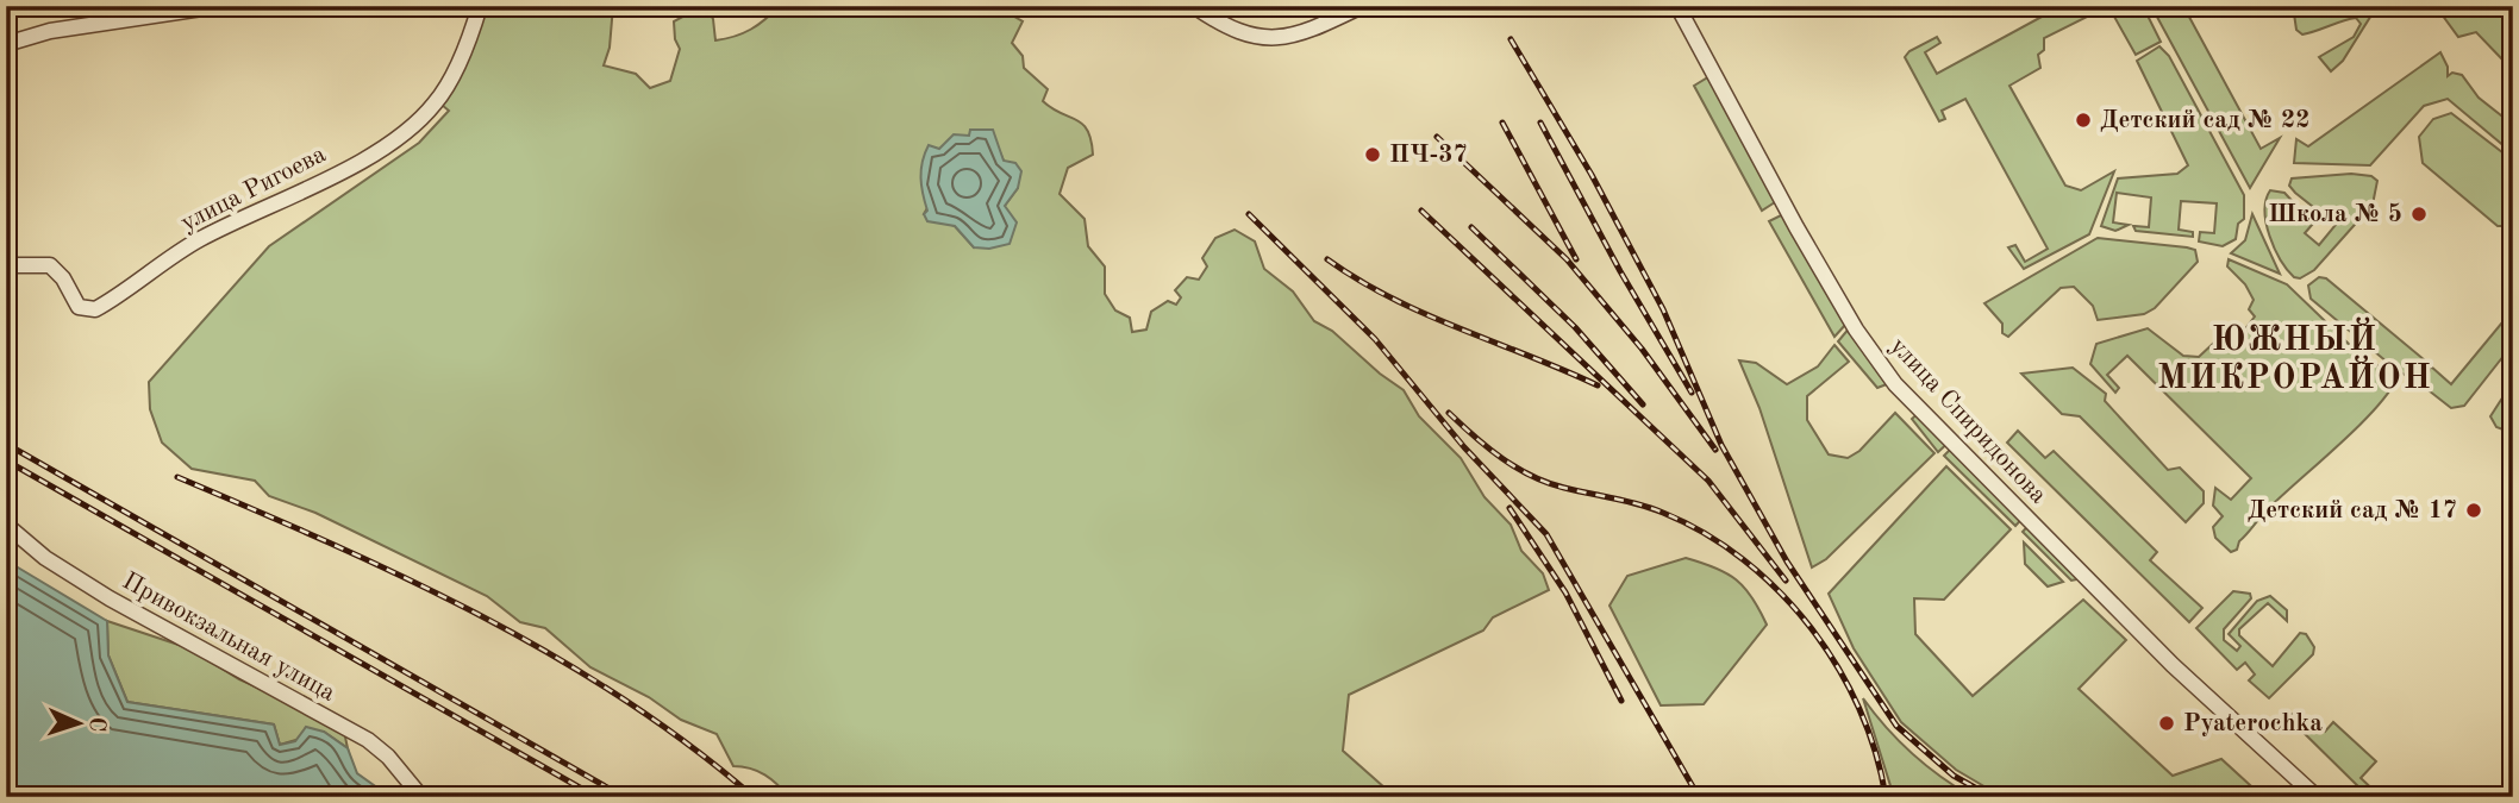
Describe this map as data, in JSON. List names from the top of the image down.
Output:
{
  "streets": {
    "street": ["улица Ригоева", "улица Спиридонова", "Привокзальная улица"]
  },
  "districts": ["ЮЖНЫЙ МИКРОРАЙОН"],
  "places": [
    "Детский сад № 22",
    "ПЧ-37",
    "Школа № 5",
    "Детский сад № 17",
    "Pyaterochka"
  ],
  "north": "right"
}
